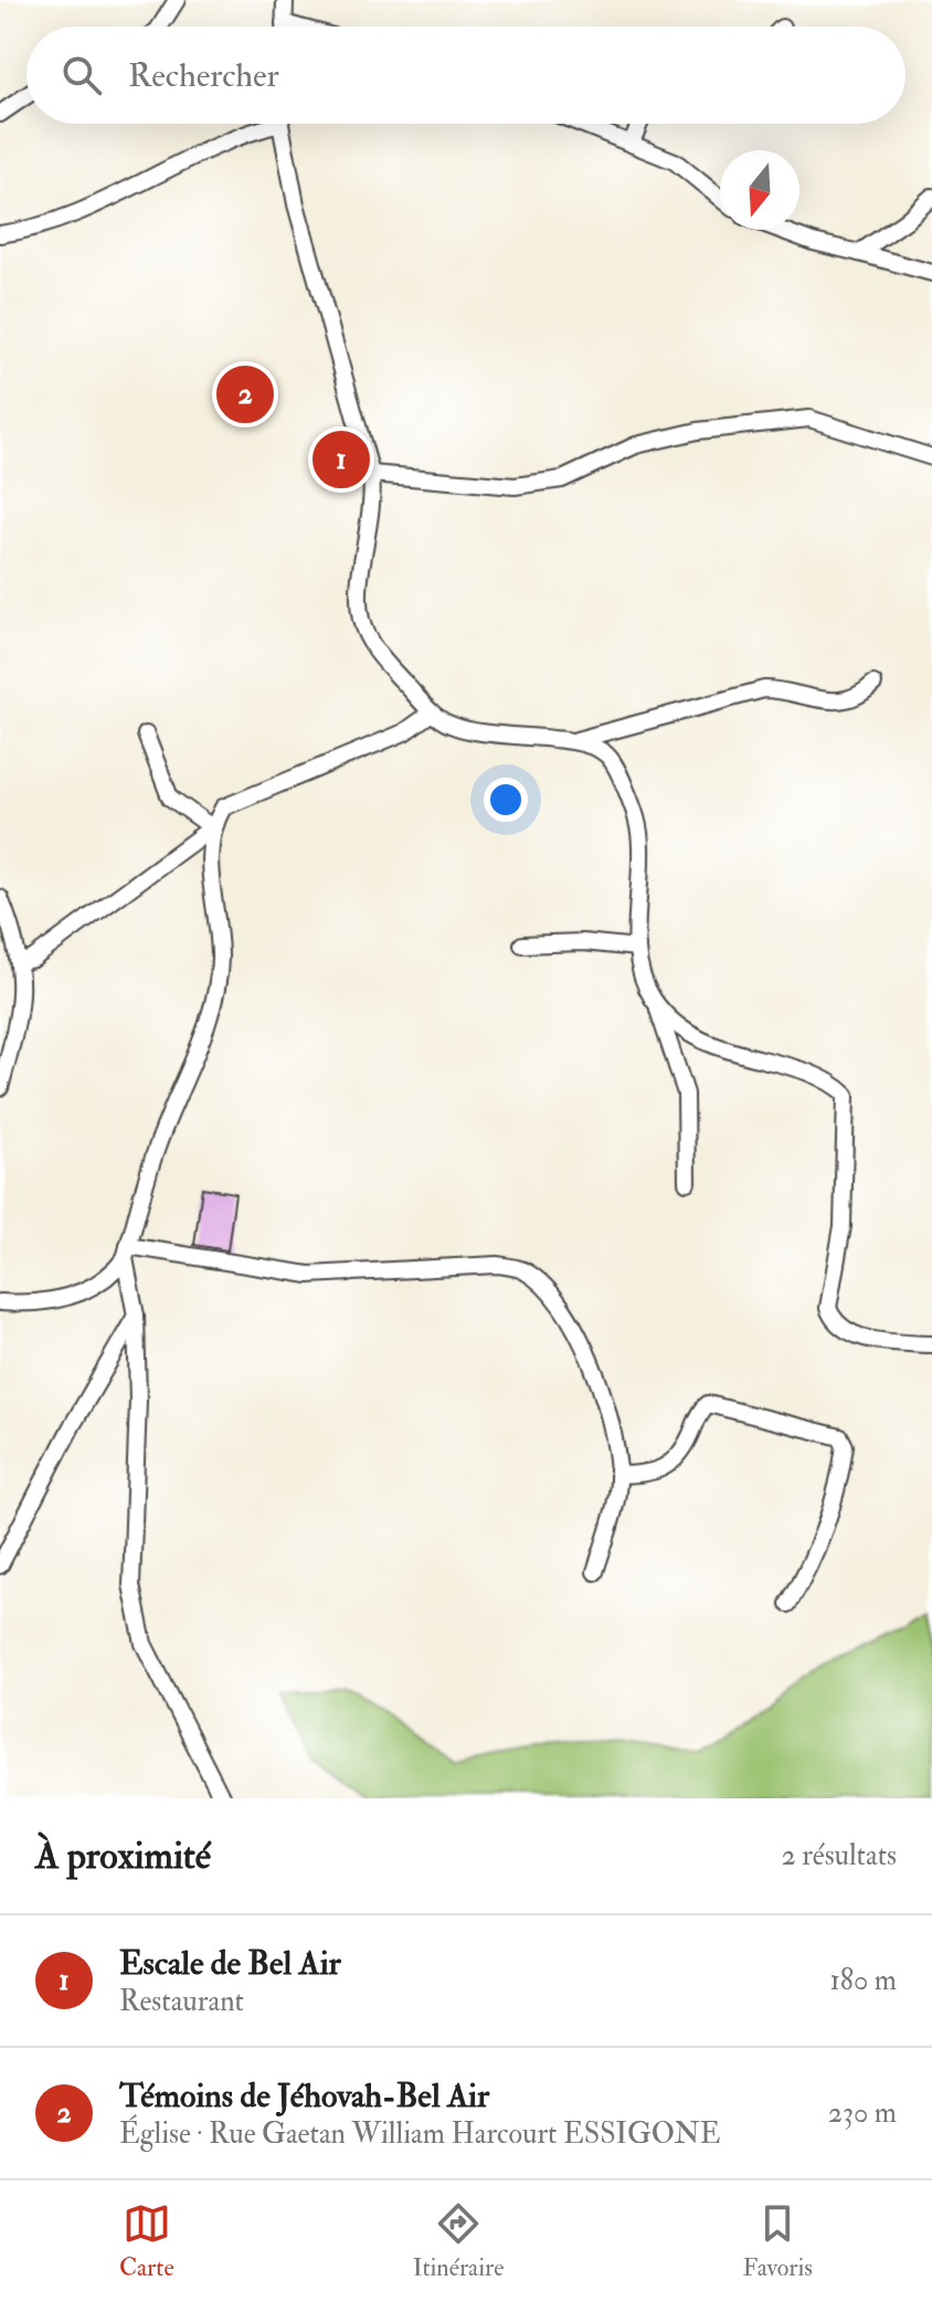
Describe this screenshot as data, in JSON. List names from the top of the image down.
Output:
{
  "north": "bottom",
  "page": {
    "search": "Rechercher",
    "pins": ["2", "1"],
    "heading": ["À proximité", "2 résultats"],
    "list": [
      {
        "mark": "1",
        "name": "Escale de Bel Air",
        "note": "Restaurant",
        "value": "180 m"
      },
      {
        "mark": "2",
        "name": "Témoins de Jéhovah-Bel Air",
        "note": "Église · Rue Gaetan William Harcourt ESSIGONE",
        "value": "230 m"
      }
    ],
    "nav": ["Carte", "Itinéraire", "Favoris"]
  }
}
